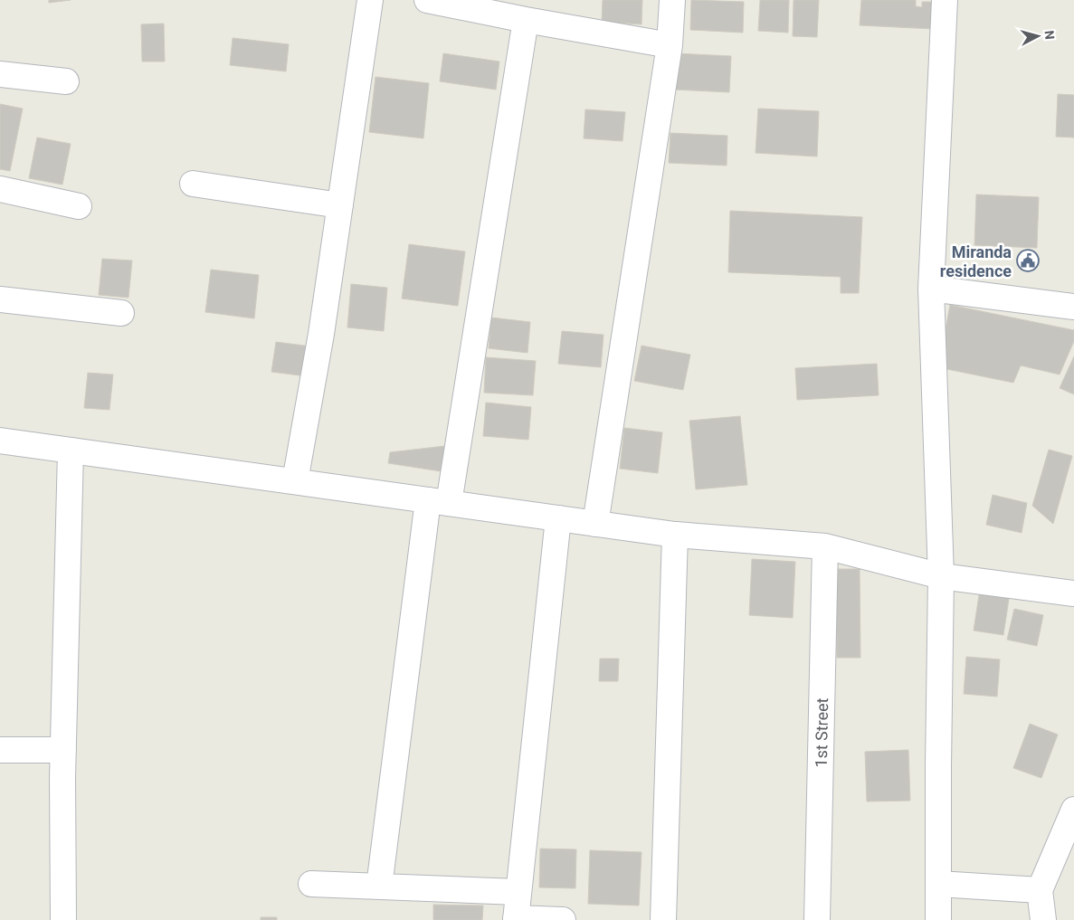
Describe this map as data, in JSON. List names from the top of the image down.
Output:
{
  "streets": {
    "street": ["1st Street"]
  },
  "places": {
    "public building": ["Miranda residence"]
  },
  "north": "right"
}
